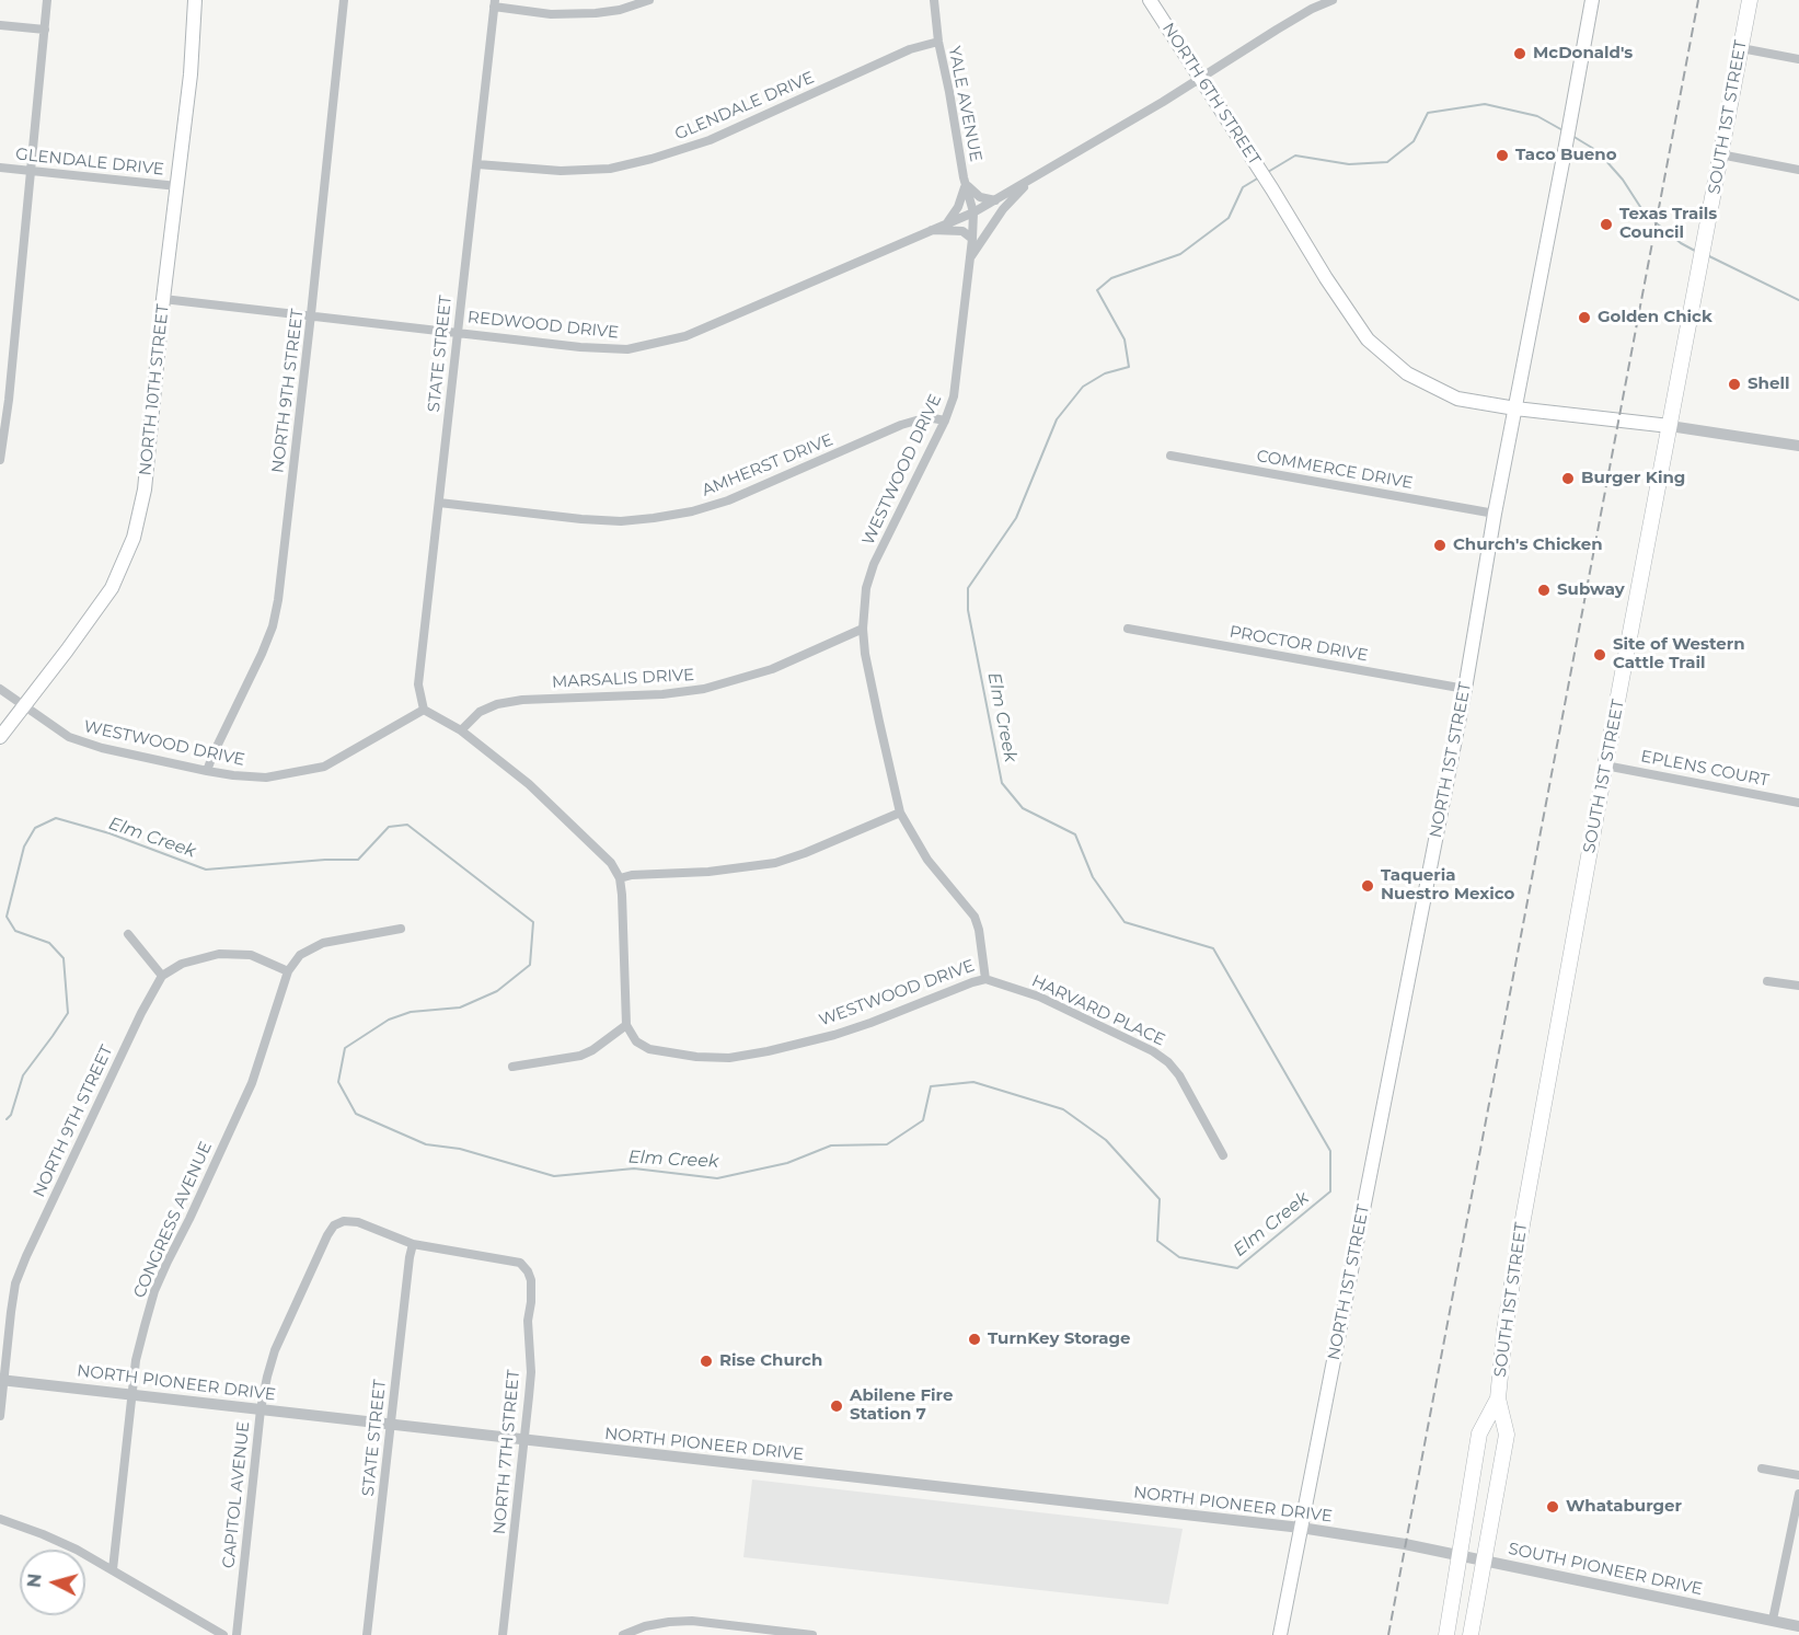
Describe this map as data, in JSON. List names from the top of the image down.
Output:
{
  "streets": {
    "main road": [
      "NORTH 6TH STREET",
      "SOUTH 1ST STREET",
      "NORTH 10TH STREET",
      "NORTH 1ST STREET"
    ],
    "street": [
      "YALE AVENUE",
      "GLENDALE DRIVE",
      "REDWOOD DRIVE",
      "STATE STREET",
      "NORTH 9TH STREET",
      "AMHERST DRIVE",
      "WESTWOOD DRIVE",
      "COMMERCE DRIVE",
      "PROCTOR DRIVE",
      "MARSALIS DRIVE",
      "EPLENS COURT",
      "HARVARD PLACE",
      "CONGRESS AVENUE",
      "NORTH PIONEER DRIVE",
      "NORTH 7TH STREET",
      "CAPITOL AVENUE",
      "SOUTH PIONEER DRIVE"
    ]
  },
  "crossings": [
    ["NORTH 6TH STREET", "SOUTH 1ST STREET"],
    ["NORTH 6TH STREET", "NORTH 1ST STREET"],
    ["YALE AVENUE", "GLENDALE DRIVE"],
    ["YALE AVENUE", "REDWOOD DRIVE"],
    ["YALE AVENUE", "WESTWOOD DRIVE"],
    ["GLENDALE DRIVE", "STATE STREET"],
    ["GLENDALE DRIVE", "NORTH 10TH STREET"],
    ["SOUTH 1ST STREET", "EPLENS COURT"],
    ["SOUTH 1ST STREET", "SOUTH PIONEER DRIVE"],
    ["REDWOOD DRIVE", "STATE STREET"],
    ["REDWOOD DRIVE", "NORTH 10TH STREET"],
    ["REDWOOD DRIVE", "NORTH 9TH STREET"],
    ["REDWOOD DRIVE", "WESTWOOD DRIVE"],
    ["STATE STREET", "AMHERST DRIVE"],
    ["STATE STREET", "WESTWOOD DRIVE"],
    ["STATE STREET", "NORTH PIONEER DRIVE"],
    ["STATE STREET", "NORTH 7TH STREET"],
    ["STATE STREET", "CAPITOL AVENUE"],
    ["NORTH 10TH STREET", "WESTWOOD DRIVE"],
    ["NORTH 9TH STREET", "WESTWOOD DRIVE"],
    ["NORTH 9TH STREET", "NORTH PIONEER DRIVE"],
    ["AMHERST DRIVE", "WESTWOOD DRIVE"],
    ["WESTWOOD DRIVE", "MARSALIS DRIVE"],
    ["WESTWOOD DRIVE", "HARVARD PLACE"],
    ["COMMERCE DRIVE", "NORTH 1ST STREET"],
    ["PROCTOR DRIVE", "NORTH 1ST STREET"],
    ["NORTH 1ST STREET", "NORTH PIONEER DRIVE"],
    ["CONGRESS AVENUE", "NORTH PIONEER DRIVE"],
    ["NORTH PIONEER DRIVE", "NORTH 7TH STREET"],
    ["NORTH PIONEER DRIVE", "CAPITOL AVENUE"],
    ["NORTH PIONEER DRIVE", "SOUTH PIONEER DRIVE"],
    ["NORTH 7TH STREET", "CAPITOL AVENUE"]
  ],
  "water": ["Elm Creek"],
  "places": [
    "McDonald's",
    "Taco Bueno",
    "Texas Trails Council",
    "Golden Chick",
    "Shell",
    "Burger King",
    "Church's Chicken",
    "Subway",
    "Site of Western Cattle Trail",
    "Taqueria Nuestro Mexico",
    "TurnKey Storage",
    "Rise Church",
    "Abilene Fire Station 7",
    "Whataburger"
  ],
  "north": "left"
}
